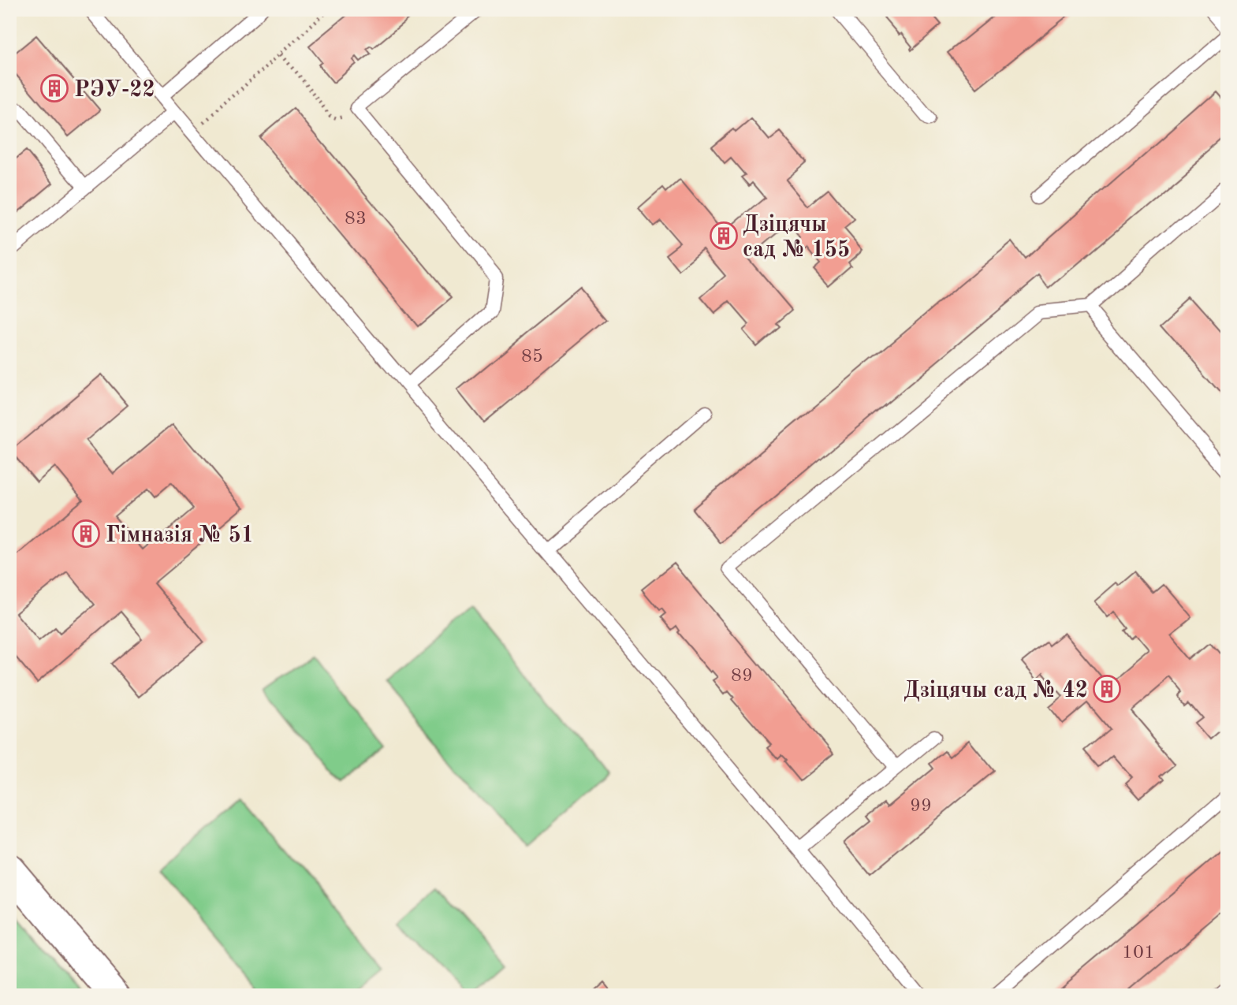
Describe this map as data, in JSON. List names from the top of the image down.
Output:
{
  "places": {
    "building": [
      "РЭУ-22",
      "Дзіцячы сад № 155",
      "Гімназія № 51",
      "Дзіцячы сад № 42"
    ]
  },
  "house_numbers": [
    "83",
    "85",
    "89",
    "99",
    "101"
  ]
}
